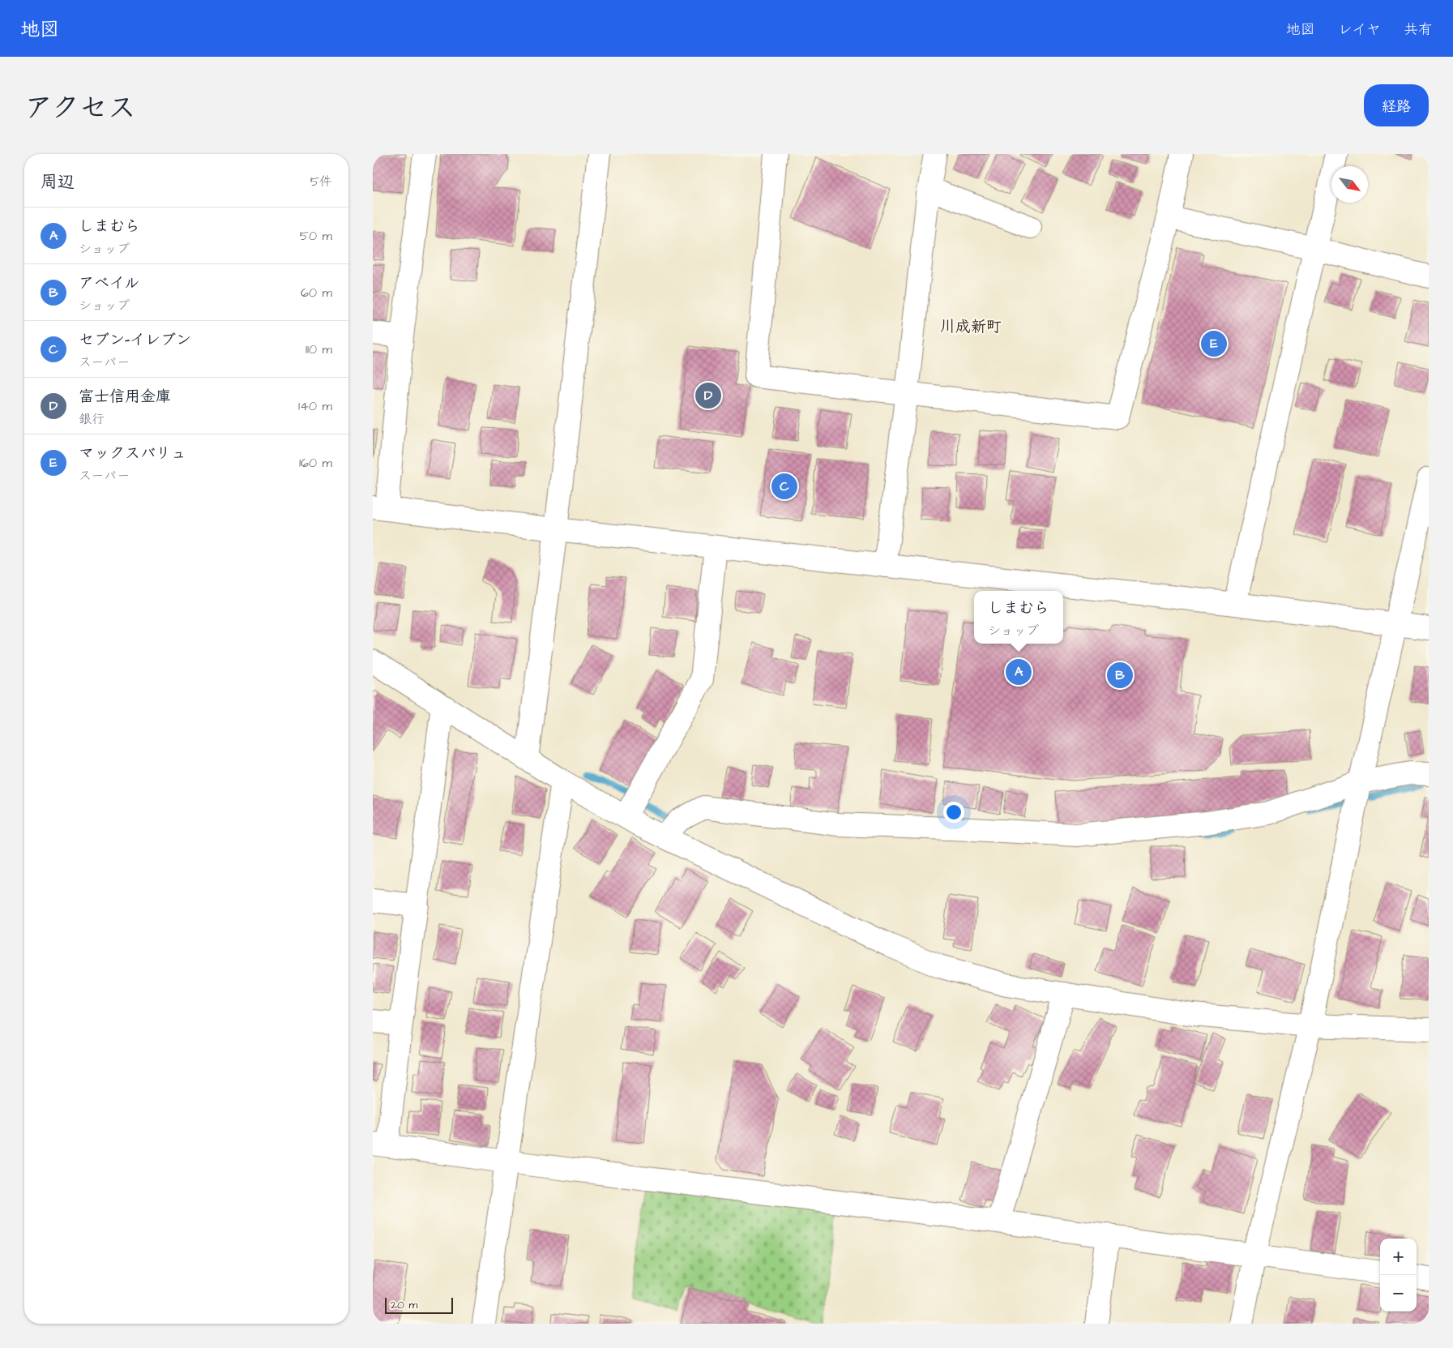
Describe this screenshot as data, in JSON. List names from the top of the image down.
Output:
{
  "districts": ["川成新町"],
  "scale_bar": "20 m",
  "north": "bottom right",
  "page": {
    "header": "地図",
    "nav": ["地図", "レイヤ", "共有"],
    "title": "アクセス",
    "buttons": "経路",
    "heading": ["周辺", "5件"],
    "list": [
      {
        "mark": "A",
        "name": "しまむら",
        "note": "ショップ",
        "value": "50 m"
      },
      {
        "mark": "B",
        "name": "アベイル",
        "note": "ショップ",
        "value": "60 m"
      },
      {
        "mark": "C",
        "name": "セブン-イレブン",
        "note": "スーパー",
        "value": "110 m"
      },
      {
        "mark": "D",
        "name": "富士信用金庫",
        "note": "銀行",
        "value": "140 m"
      },
      {
        "mark": "E",
        "name": "マックスバリュ",
        "note": "スーパー",
        "value": "160 m"
      }
    ],
    "pins": [
      "E",
      "D",
      "C",
      "A",
      "B"
    ],
    "popup": ["しまむら", "ショップ"],
    "map_buttons": ["+", "−"],
    "scale": "20 m"
  }
}
